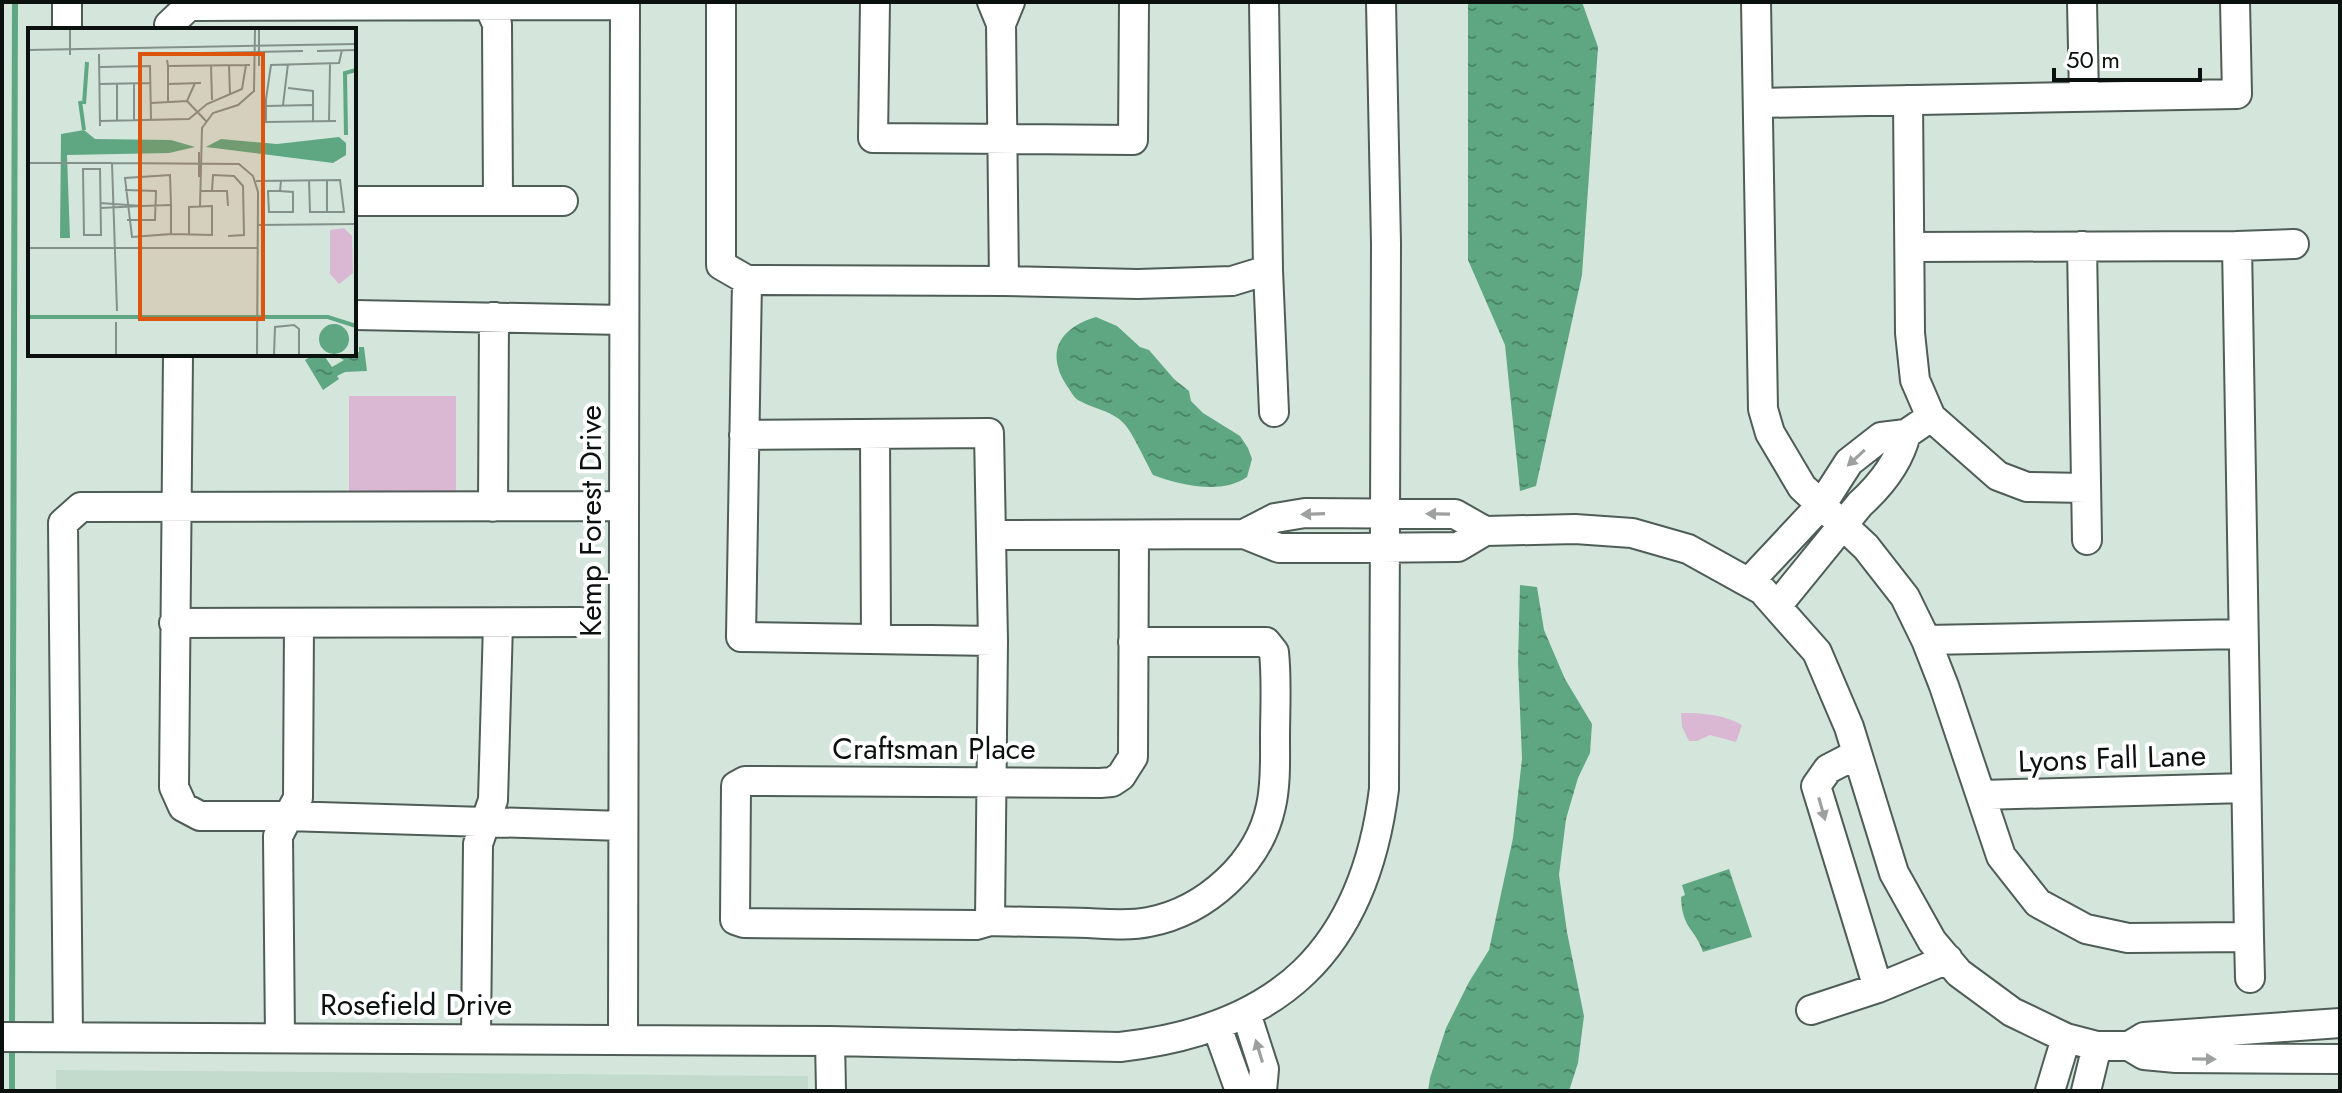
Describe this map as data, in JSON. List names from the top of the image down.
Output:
{
  "streets": {
    "street": [
      "Kemp Forest Drive",
      "Craftsman Place",
      "Lyons Fall Lane",
      "Rosefield Drive"
    ]
  },
  "crossings": [
    ["Kemp Forest Drive", "Rosefield Drive"]
  ],
  "scale_bar": "50 m"
}
